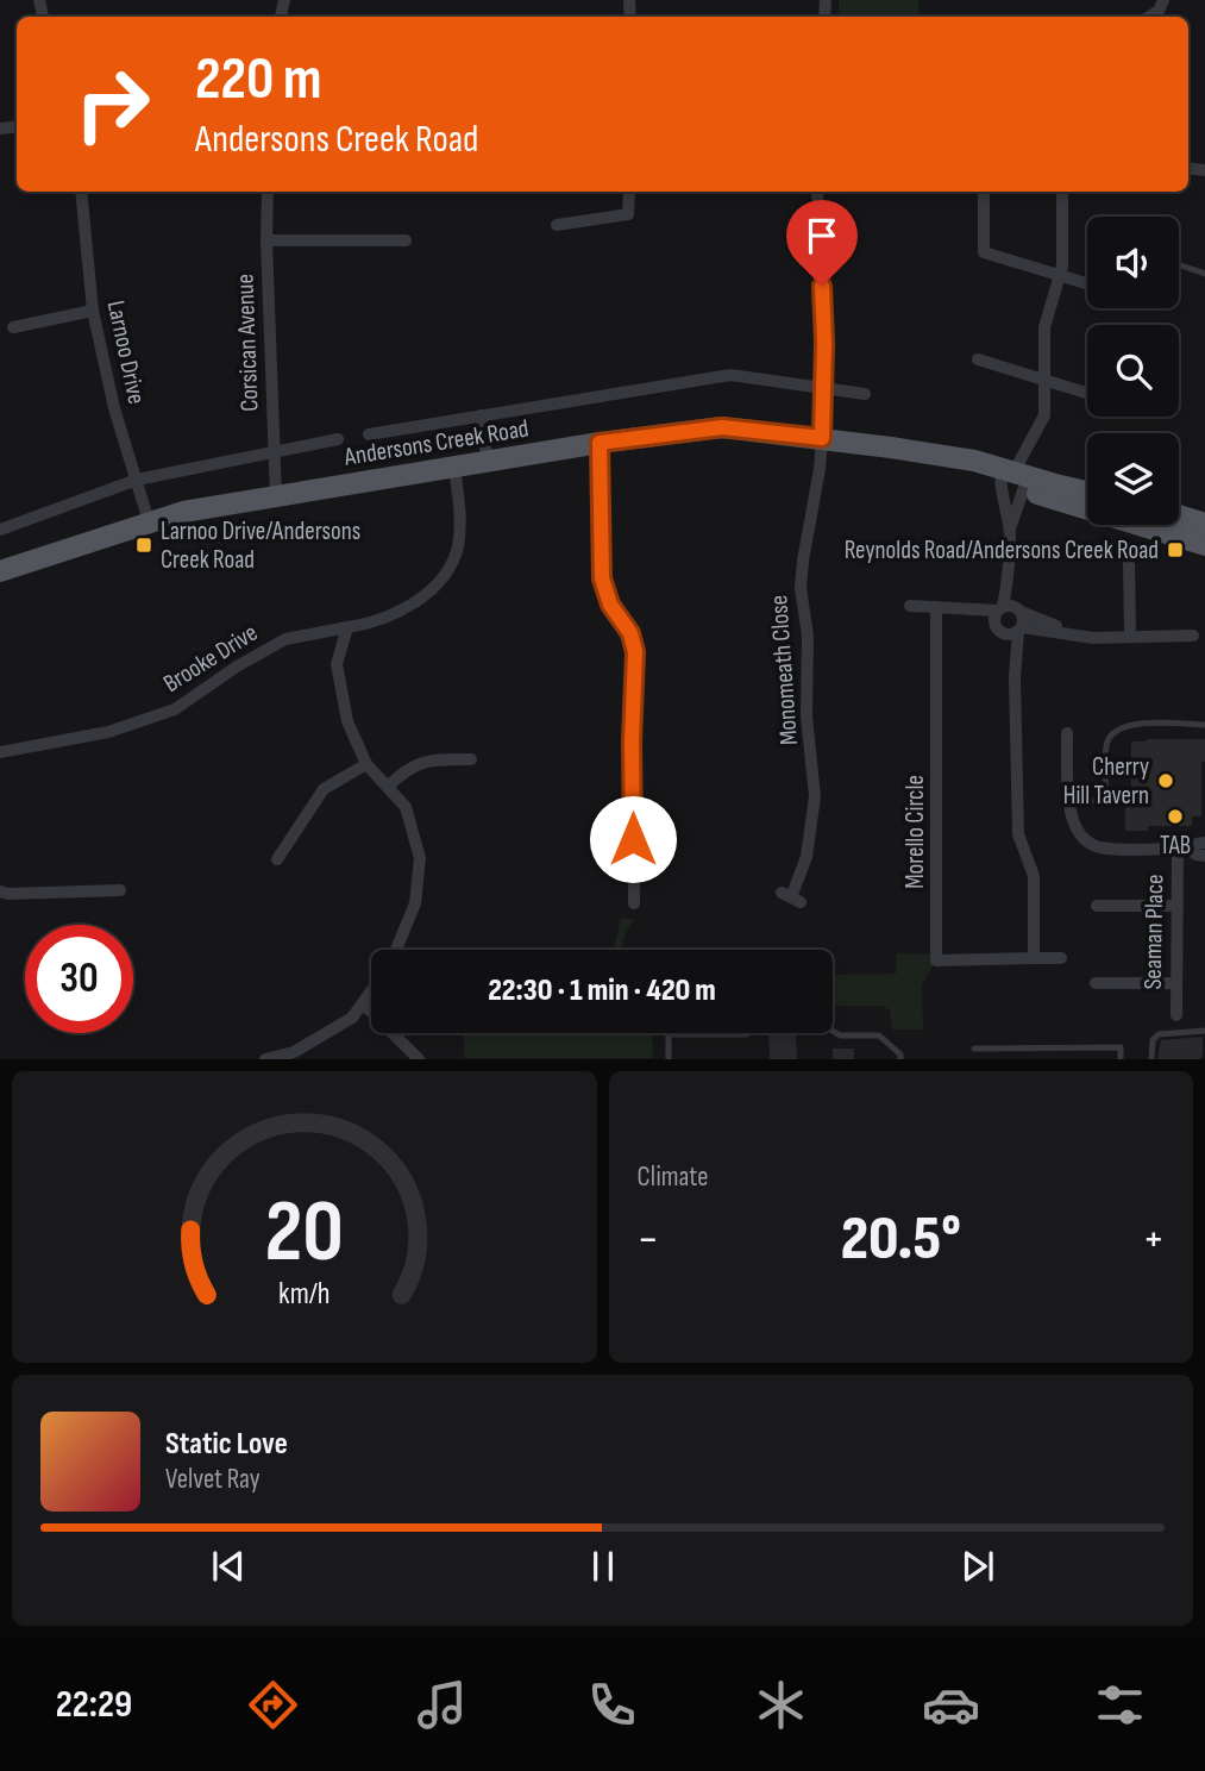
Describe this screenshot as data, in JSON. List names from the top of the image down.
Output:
{
  "streets": {
    "main road": ["Andersons Creek Road"],
    "street": [
      "Corsican Avenue",
      "Larnoo Drive",
      "Brooke Drive",
      "Monomeath Close",
      "Morello Circle",
      "Seaman Place"
    ]
  },
  "crossings": [
    ["Corsican Avenue", "Andersons Creek Road"],
    ["Larnoo Drive", "Andersons Creek Road"],
    ["Andersons Creek Road", "Brooke Drive"],
    ["Andersons Creek Road", "Monomeath Close"]
  ],
  "places": {
    "transit": ["Larnoo Drive/Andersons Creek Road", "Reynolds Road/Andersons Creek Road"],
    "other": ["Cherry Hill Tavern", "TAB"]
  },
  "page": {
    "turn": ["220 m", "Andersons Creek Road"],
    "limit": "30",
    "trip": "22:30 · 1 min · 420 m",
    "tile": "Climate",
    "heat": ["−", "20.5°", "+"],
    "song": ["Static Love", "Velvet Ray"],
    "tabs": "22:29",
    "gauge": ["20", "km/h"]
  }
}
